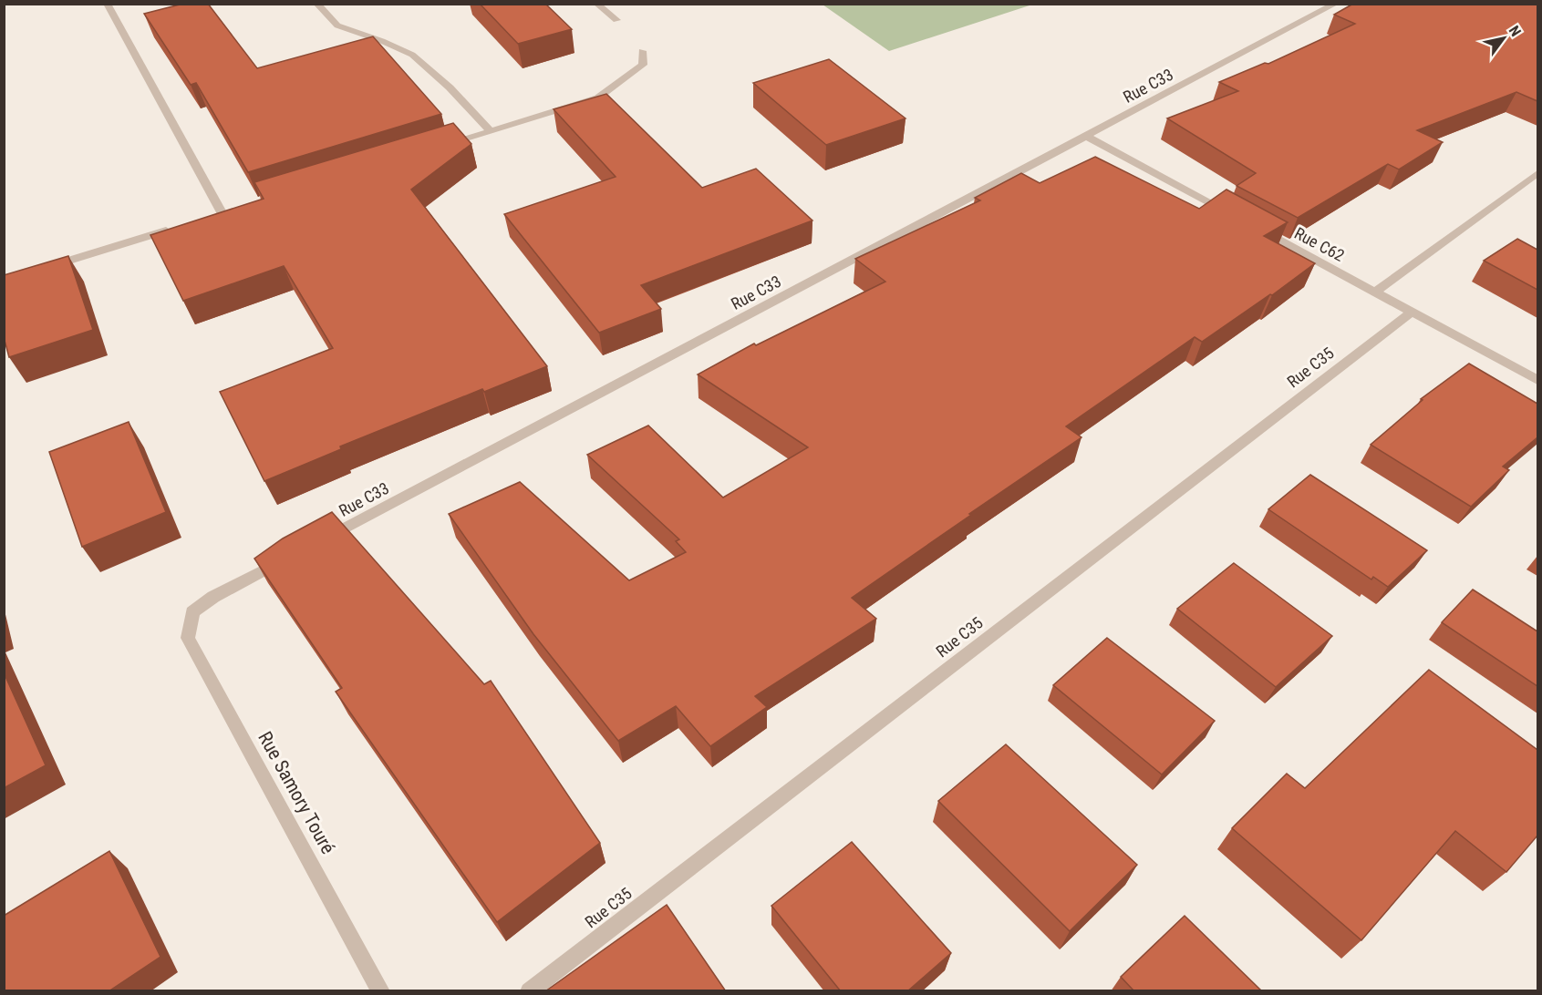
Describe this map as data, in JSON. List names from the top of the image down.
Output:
{
  "streets": {
    "street": [
      "Rue C33",
      "Rue C62",
      "Rue C35",
      "Rue Samory Touré"
    ]
  },
  "crossings": [
    ["Rue C62", "Rue C35"]
  ],
  "north": "top right"
}
